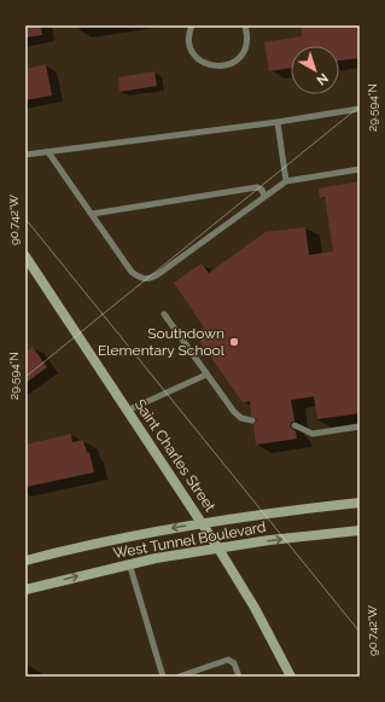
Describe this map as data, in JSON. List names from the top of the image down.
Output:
{
  "streets": {
    "main road": ["Saint Charles Street", "West Tunnel Boulevard"]
  },
  "crossings": [
    ["Saint Charles Street", "West Tunnel Boulevard"]
  ],
  "places": ["Southdown Elementary School"],
  "north": "bottom right",
  "coordinates": ["29.594°N", "90.742°W"]
}
